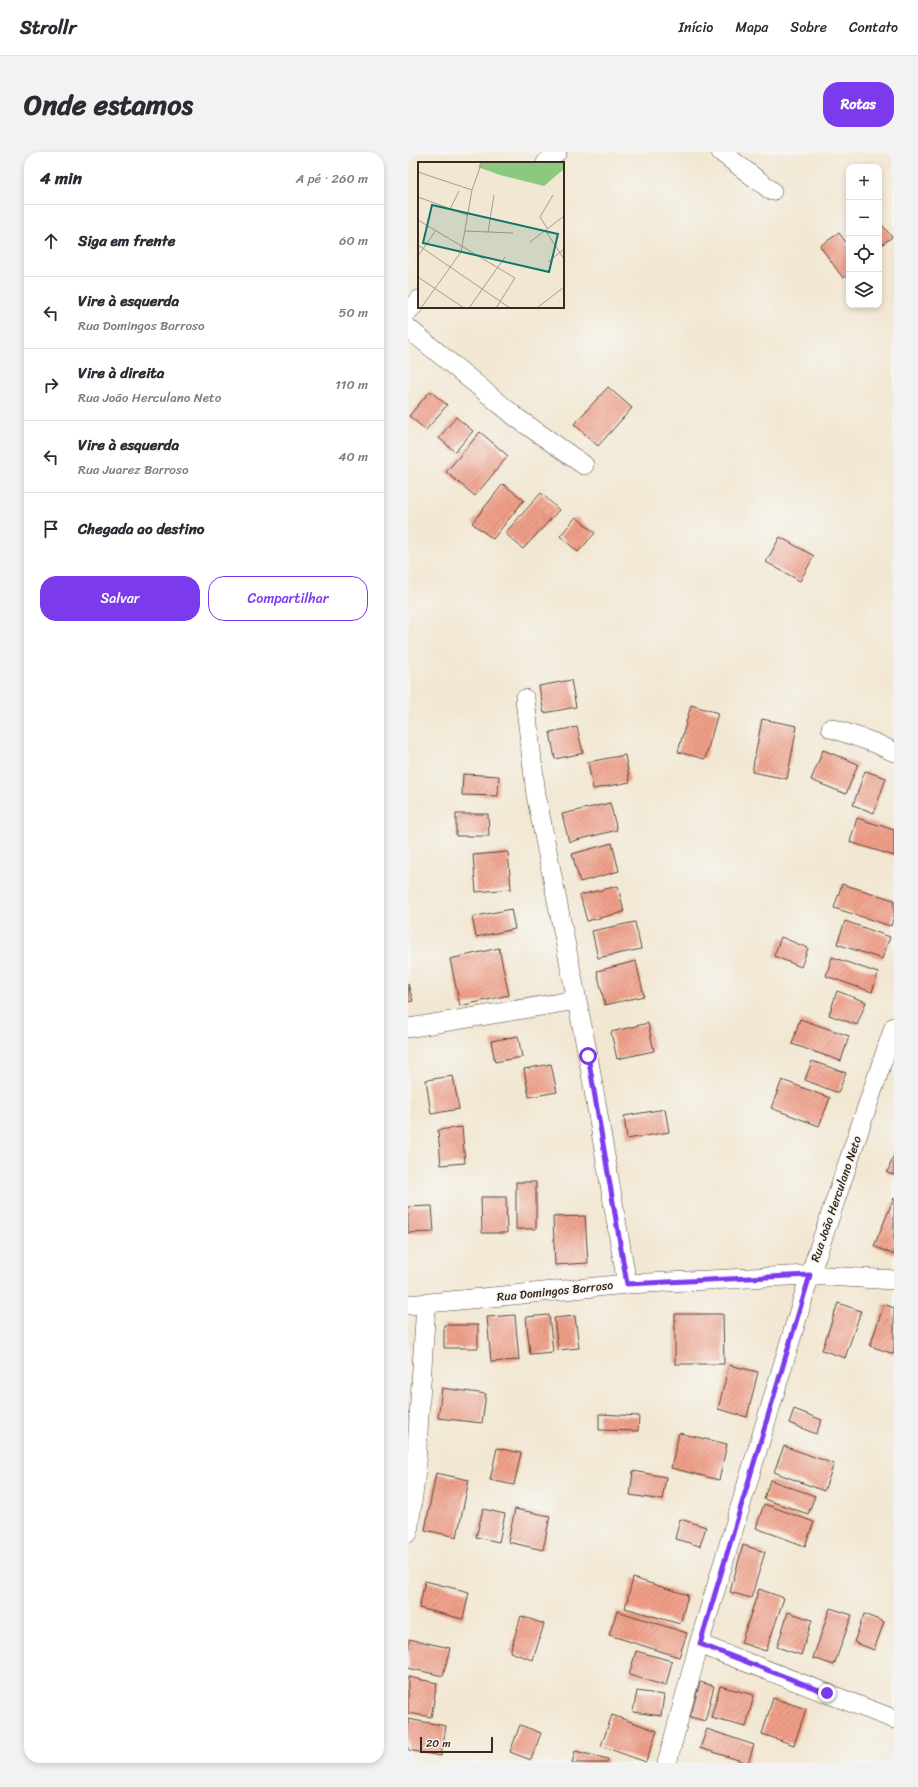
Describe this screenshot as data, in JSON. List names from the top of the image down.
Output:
{
  "streets": {
    "street": ["Rua João Herculano Neto", "Rua Domingos Barroso"]
  },
  "crossings": [
    ["Rua João Herculano Neto", "Rua Domingos Barroso"]
  ],
  "scale_bar": "20 m",
  "page": {
    "header": "Strollr",
    "nav": [
      "Início",
      "Mapa",
      "Sobre",
      "Contato"
    ],
    "title": "Onde estamos",
    "buttons": [
      "Rotas",
      ["Salvar", "Compartilhar"]
    ],
    "heading": ["4 min", "A pé · 260 m"],
    "map_buttons": ["+", "−"],
    "list": [
      ["Siga em frente", "60 m"],
      ["Vire à esquerda", "Rua Domingos Barroso", "50 m"],
      ["Vire à direita", "Rua João Herculano Neto", "110 m"],
      ["Vire à esquerda", "Rua Juarez Barroso", "40 m"],
      "Chegada ao destino"
    ],
    "scale": "20 m"
  }
}
